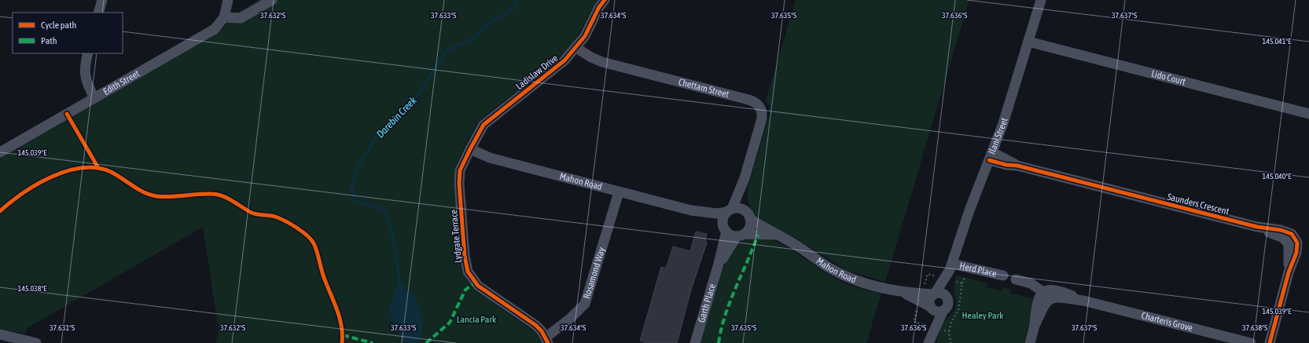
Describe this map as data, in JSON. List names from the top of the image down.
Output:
{
  "streets": {
    "street": [
      "Ladislaw Drive",
      "Lido Court",
      "Edith Street",
      "Chettam Street",
      "Ilani Street",
      "Mahon Road",
      "Saunders Crescent",
      "Lydgate Terrace",
      "Herd Place",
      "Rosamond Way",
      "Garth Place",
      "Charteris Grove"
    ]
  },
  "crossings": [
    ["Ladislaw Drive", "Chettam Street"],
    ["Ladislaw Drive", "Mahon Road"],
    ["Ladislaw Drive", "Lydgate Terrace"],
    ["Lido Court", "Ilani Street"],
    ["Chettam Street", "Mahon Road"],
    ["Chettam Street", "Garth Place"],
    ["Ilani Street", "Mahon Road"],
    ["Ilani Street", "Saunders Crescent"],
    ["Ilani Street", "Herd Place"],
    ["Mahon Road", "Lydgate Terrace"],
    ["Mahon Road", "Rosamond Way"],
    ["Mahon Road", "Garth Place"],
    ["Lydgate Terrace", "Rosamond Way"]
  ],
  "water": ["Darebin Creek"],
  "parks": ["Healey Park", "Lancia Park"],
  "legend": ["Cycle path", "Path"],
  "coordinates": [
    "37.632°S",
    "37.633°S",
    "37.634°S",
    "37.635°S",
    "37.636°S",
    "37.637°S",
    "145.041°E",
    "145.039°E",
    "145.040°E",
    "145.038°E",
    "37.631°S",
    "37.638°S"
  ]
}
